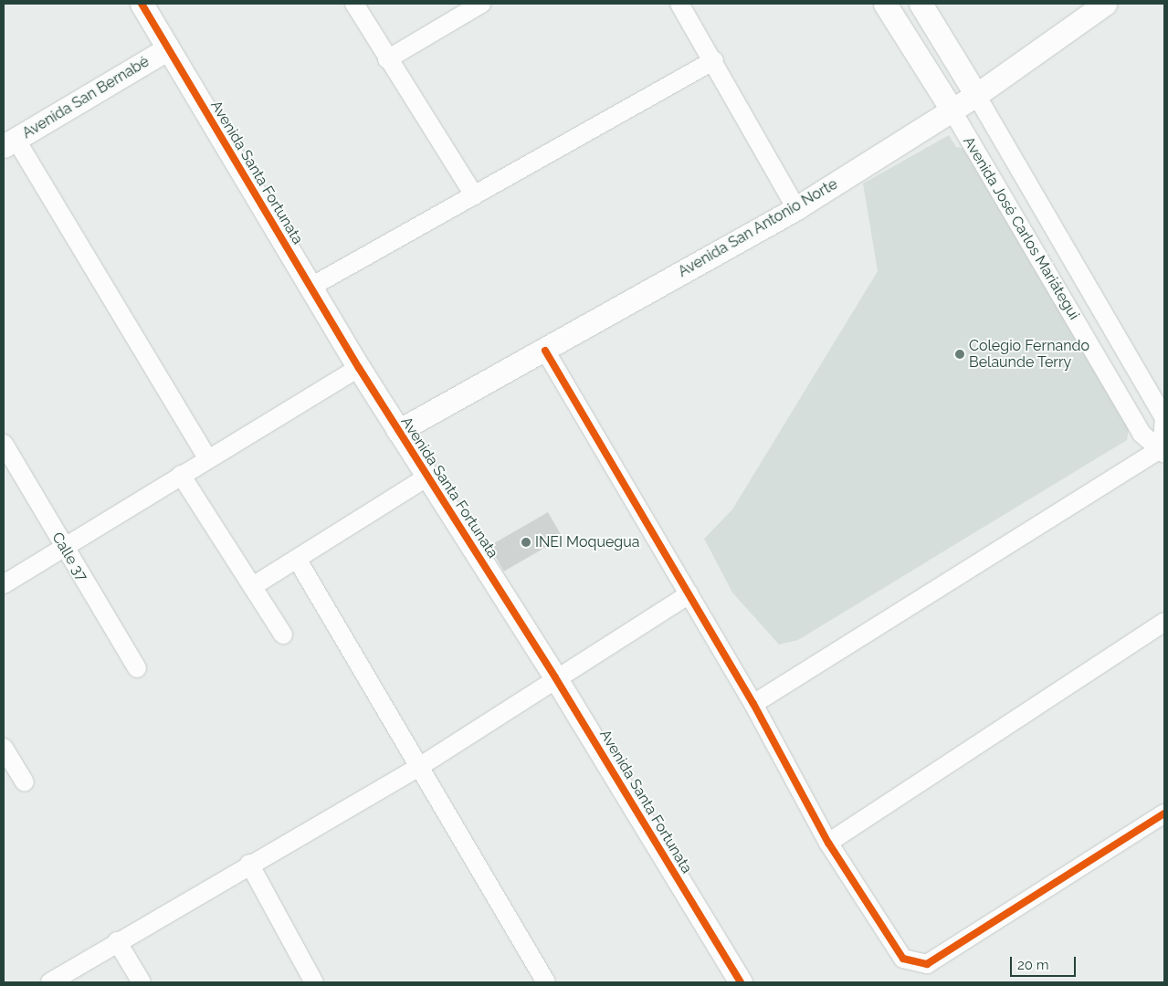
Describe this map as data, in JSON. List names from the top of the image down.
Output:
{
  "streets": {
    "street": [
      "Avenida San Bernabé",
      "Avenida Santa Fortunata",
      "Avenida San Antonio Norte",
      "Avenida José Carlos Mariátegui",
      "Calle 37"
    ]
  },
  "crossings": [
    ["Avenida San Bernabé", "Avenida Santa Fortunata"],
    ["Avenida Santa Fortunata", "Avenida San Antonio Norte"],
    ["Avenida San Antonio Norte", "Avenida José Carlos Mariátegui"]
  ],
  "places": ["Colegio Fernando Belaunde Terry", "INEI Moquegua"],
  "scale_bar": "20 m"
}
